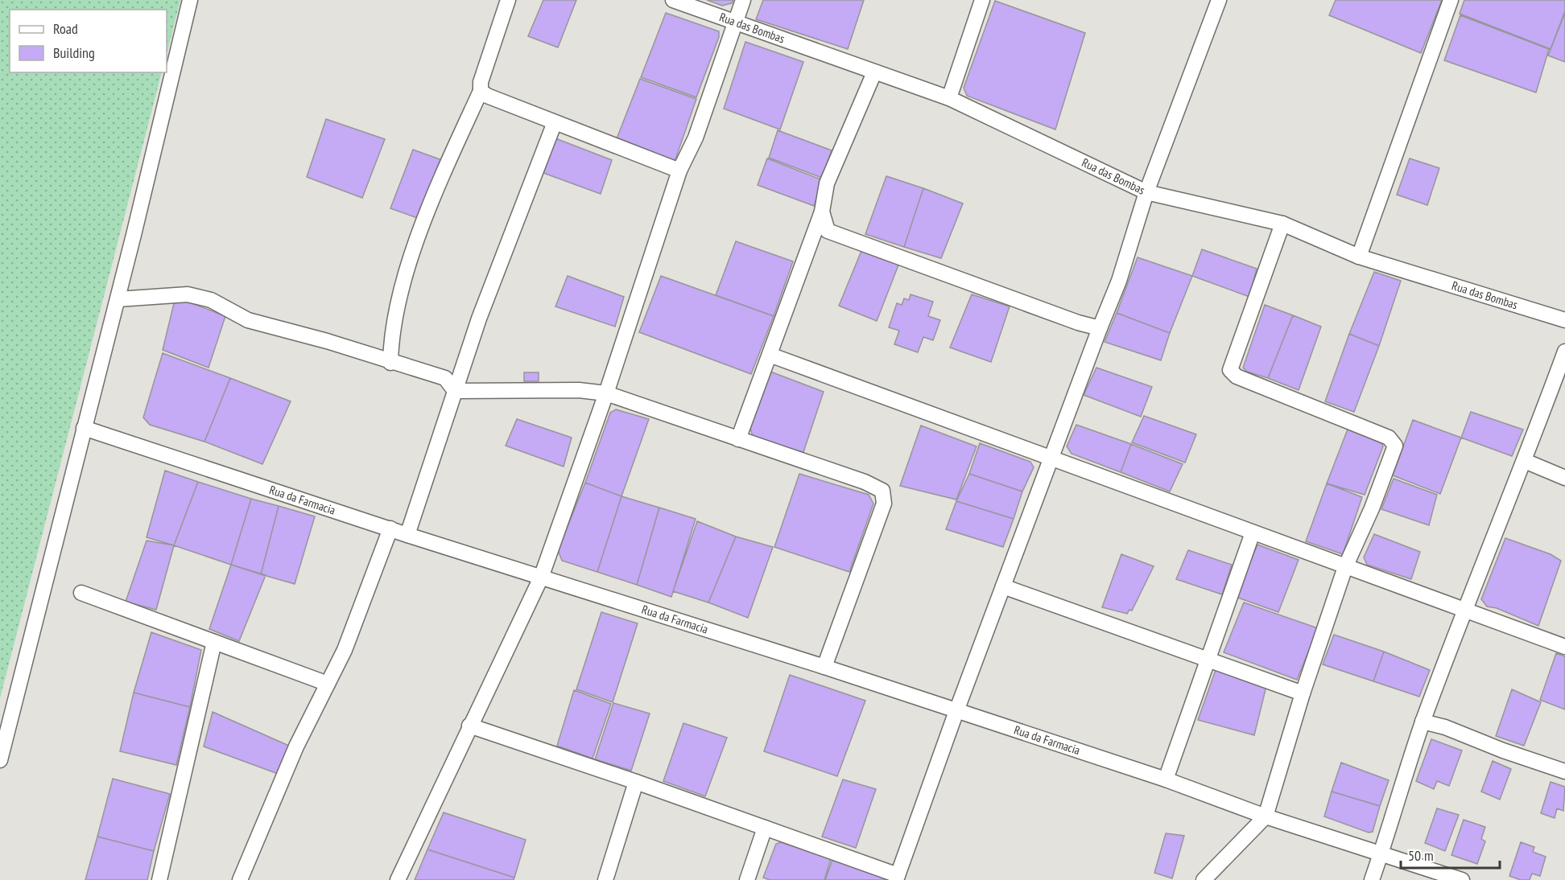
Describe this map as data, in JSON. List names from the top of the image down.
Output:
{
  "streets": {
    "street": ["Rua das Bombas", "Rua da Farmacia"]
  },
  "legend": ["Road", "Building"],
  "scale_bar": "50 m"
}
